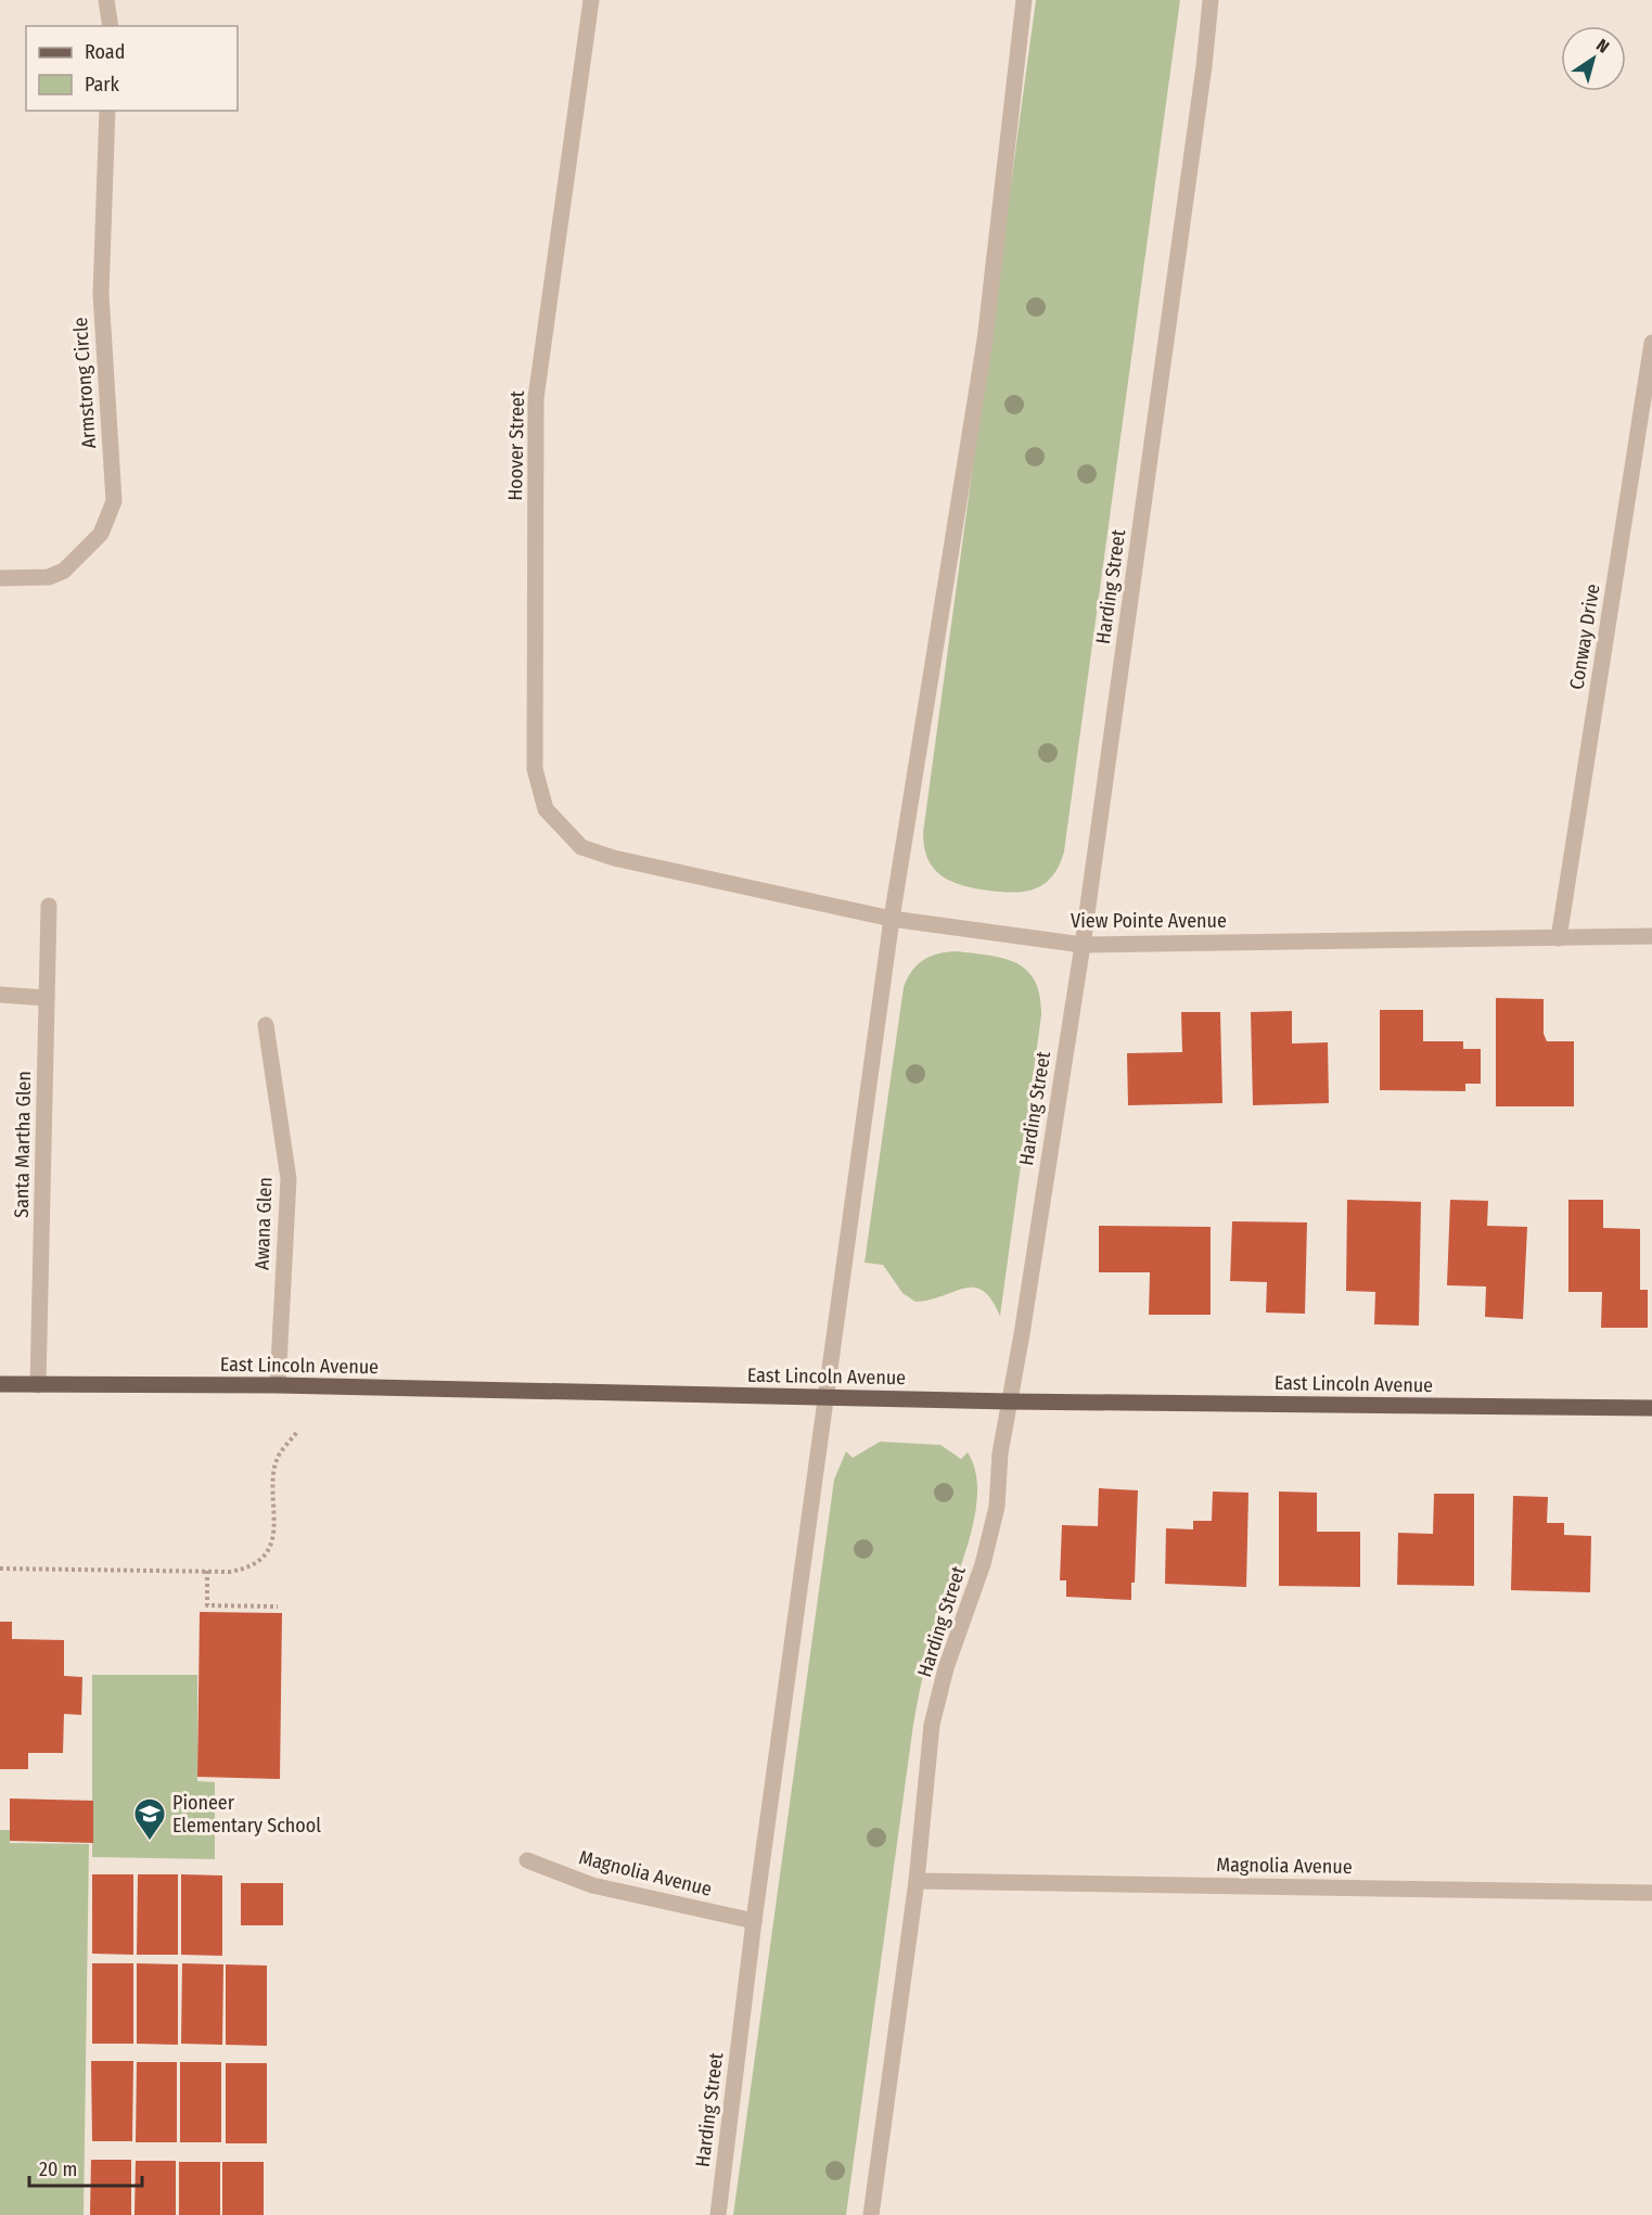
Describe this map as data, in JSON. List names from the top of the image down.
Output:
{
  "streets": {
    "main road": ["East Lincoln Avenue"],
    "street": [
      "Armstrong Circle",
      "Hoover Street",
      "Harding Street",
      "Conway Drive",
      "View Pointe Avenue",
      "Santa Martha Glen",
      "Awana Glen",
      "Magnolia Avenue"
    ]
  },
  "crossings": [
    ["Hoover Street", "View Pointe Avenue"],
    ["Harding Street", "View Pointe Avenue"],
    ["Harding Street", "East Lincoln Avenue"],
    ["Harding Street", "Magnolia Avenue"],
    ["Conway Drive", "View Pointe Avenue"],
    ["Santa Martha Glen", "East Lincoln Avenue"],
    ["Awana Glen", "East Lincoln Avenue"]
  ],
  "places": {
    "school or university": ["Pioneer Elementary School"]
  },
  "legend": ["Road", "Park"],
  "scale_bar": "20 m",
  "north": "top right"
}
